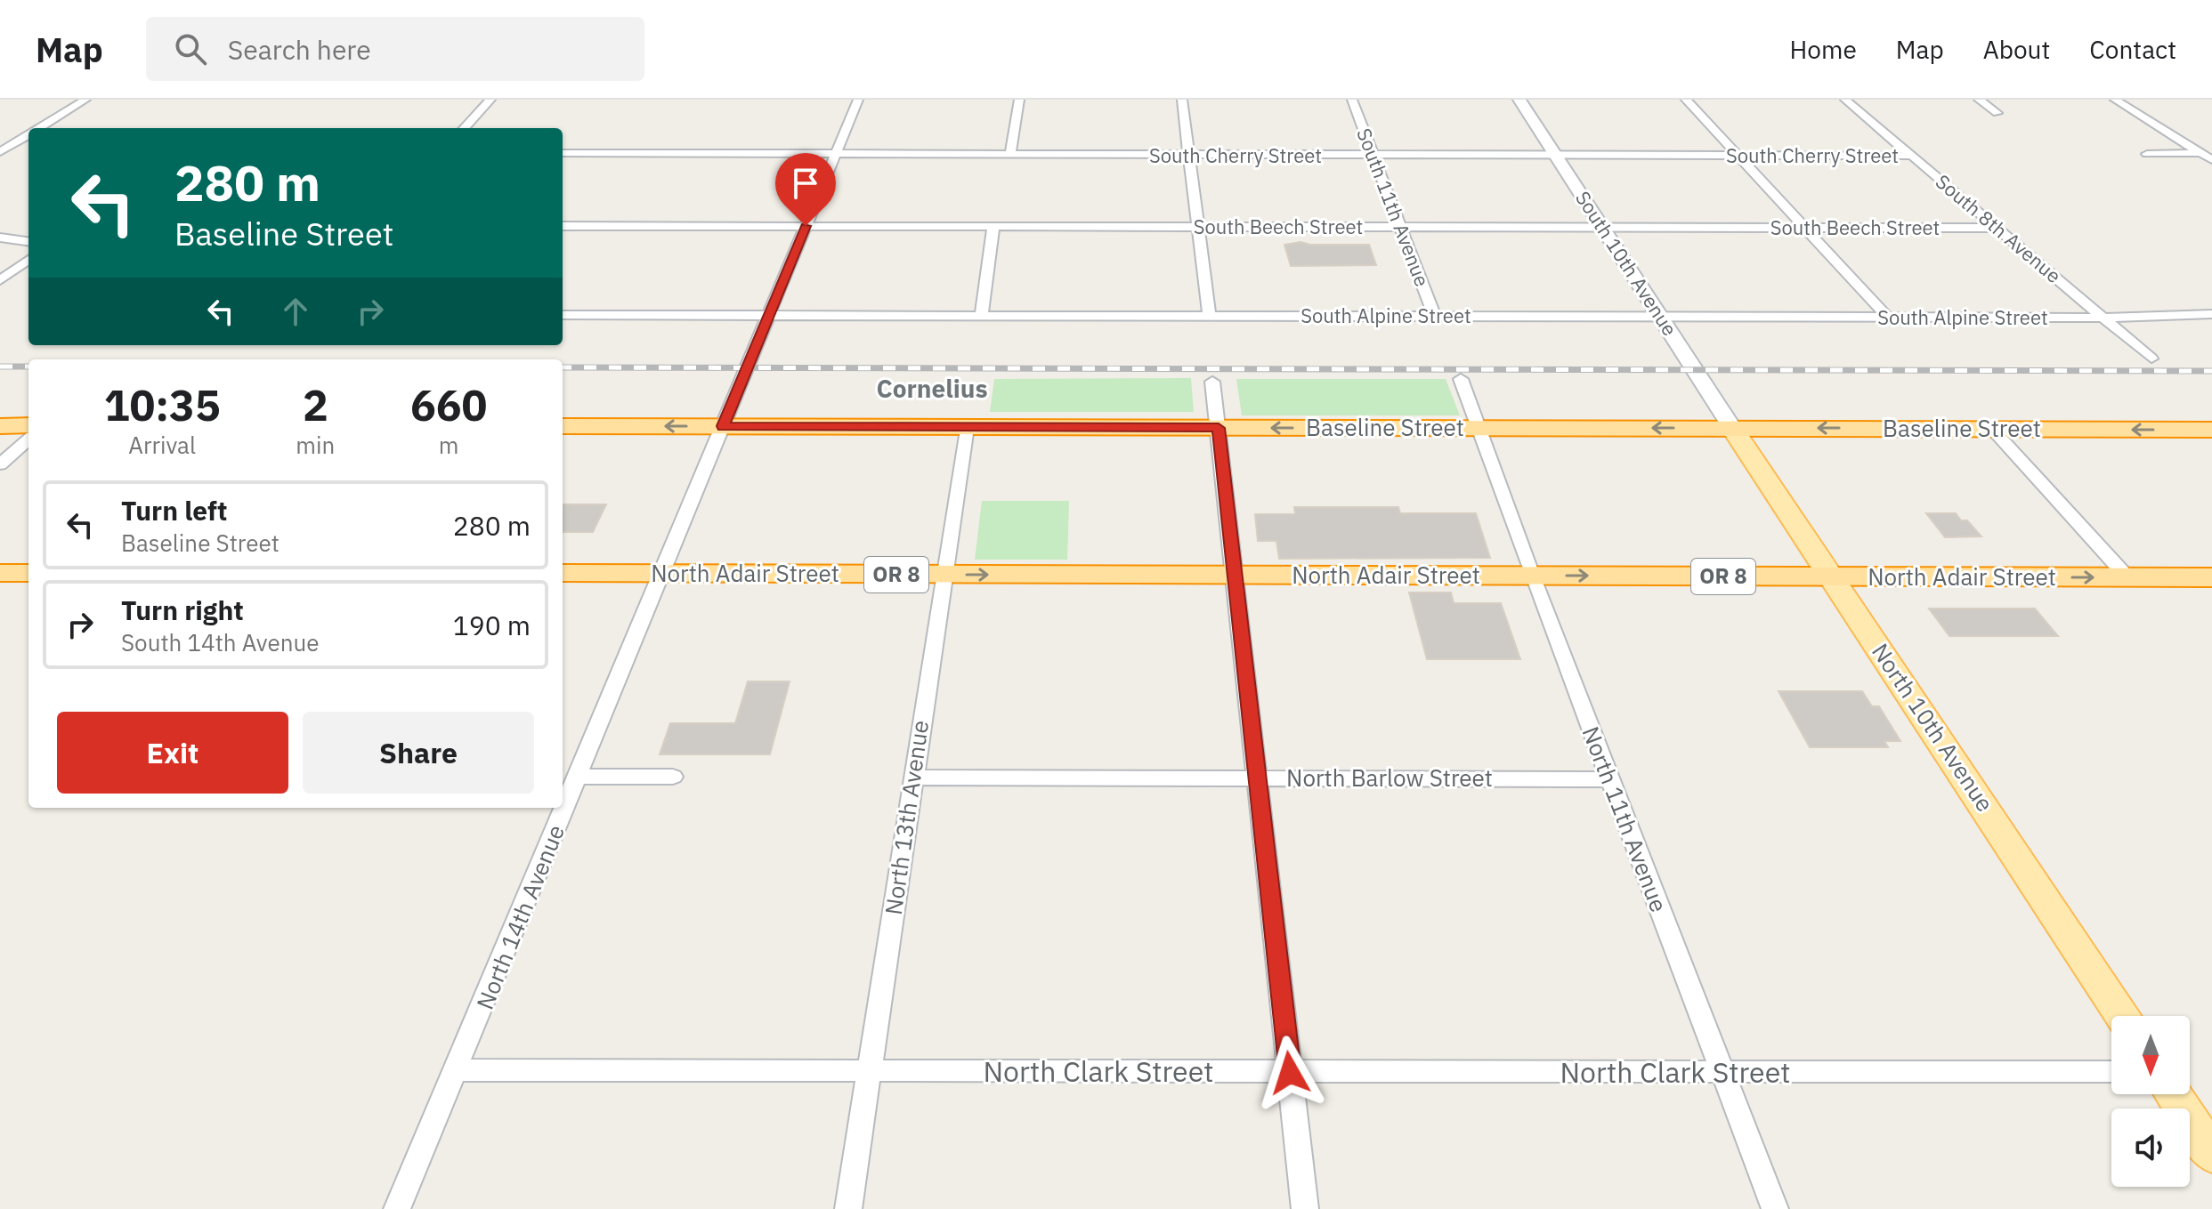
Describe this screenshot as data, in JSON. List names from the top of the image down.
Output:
{
  "streets": {
    "highway": ["Baseline Street", "North Adair Street", "OR 8"],
    "main road": ["South 10th Avenue", "North 10th Avenue"],
    "street": [
      "South Cherry Street",
      "South 11th Avenue",
      "South Beech Street",
      "South 8th Avenue",
      "South Alpine Street",
      "North Barlow Street",
      "North 13th Avenue",
      "North 11th Avenue",
      "North 14th Avenue",
      "North Clark Street"
    ]
  },
  "crossings": [
    ["South Cherry Street", "South 11th Avenue"],
    ["South Cherry Street", "South 8th Avenue"],
    ["South Cherry Street", "South 10th Avenue"],
    ["South Cherry Street", "North 14th Avenue"],
    ["South 11th Avenue", "South Beech Street"],
    ["South 11th Avenue", "South Alpine Street"],
    ["South Beech Street", "South 8th Avenue"],
    ["South Beech Street", "South 10th Avenue"],
    ["South Beech Street", "North 14th Avenue"],
    ["South 8th Avenue", "South Alpine Street"],
    ["South 10th Avenue", "South Alpine Street"],
    ["South 10th Avenue", "Baseline Street"],
    ["South 10th Avenue", "North 10th Avenue"],
    ["South Alpine Street", "North 14th Avenue"],
    ["Baseline Street", "North 10th Avenue"],
    ["Baseline Street", "North 13th Avenue"],
    ["Baseline Street", "North 11th Avenue"],
    ["Baseline Street", "North 14th Avenue"],
    ["North Adair Street", "North 10th Avenue"],
    ["North Adair Street", "North 13th Avenue"],
    ["North Adair Street", "North 11th Avenue"],
    ["North Adair Street", "North 14th Avenue"],
    ["North Barlow Street", "North 13th Avenue"],
    ["North Barlow Street", "North 11th Avenue"],
    ["North 13th Avenue", "North Clark Street"],
    ["North 11th Avenue", "North Clark Street"],
    ["North 14th Avenue", "North Clark Street"]
  ],
  "one_way": ["Baseline Street", "North Adair Street"],
  "districts": ["Cornelius"],
  "north": "bottom",
  "page": {
    "header": "Map",
    "search": "Search here",
    "nav": [
      "Home",
      "Map",
      "About",
      "Contact"
    ],
    "turn": ["280 m", "Baseline Street"],
    "eta": [
      "10:35",
      "Arrival",
      "2",
      "min",
      "660",
      "m"
    ],
    "list": [
      {
        "name": "Turn left",
        "note": "Baseline Street",
        "value": "280 m"
      },
      {
        "name": "Turn right",
        "note": "South 14th Avenue",
        "value": "190 m"
      }
    ],
    "buttons": ["Exit", "Share"]
  }
}
